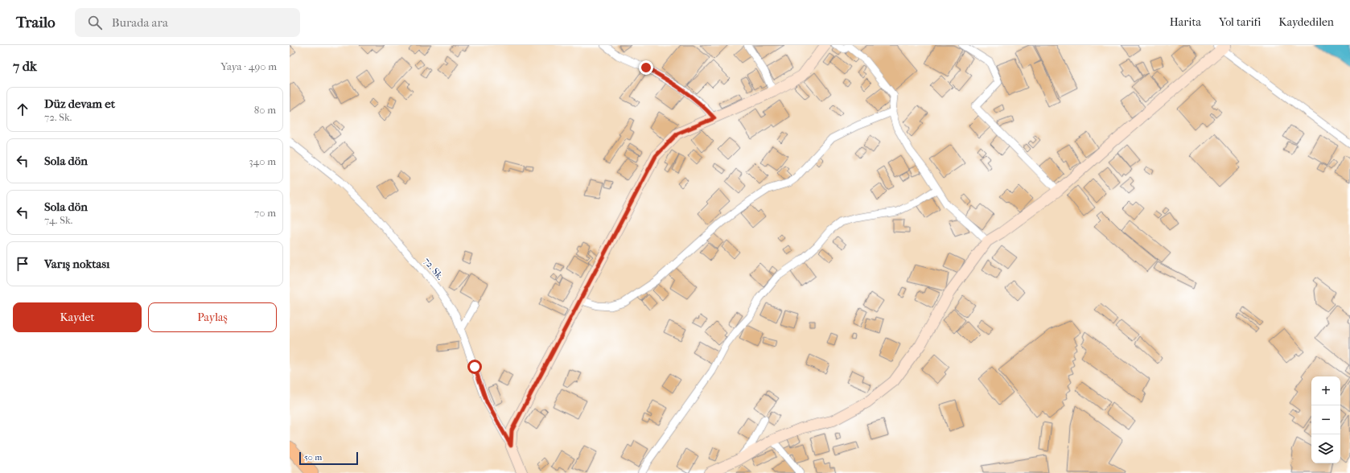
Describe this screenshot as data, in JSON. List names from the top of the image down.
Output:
{
  "streets": {
    "street": ["72. Sk."]
  },
  "scale_bar": "50 m",
  "page": {
    "header": "Trailo",
    "search": "Burada ara",
    "nav": ["Harita", "Yol tarifi", "Kaydedilen"],
    "heading": ["7 dk", "Yaya · 490 m"],
    "list": [
      ["Düz devam et", "72. Sk.", "80 m"],
      ["Sola dön", "340 m"],
      ["Sola dön", "74. Sk.", "70 m"],
      "Varış noktası"
    ],
    "buttons": ["Kaydet", "Paylaş"],
    "map_buttons": ["+", "−"],
    "scale": "50 m"
  }
}
